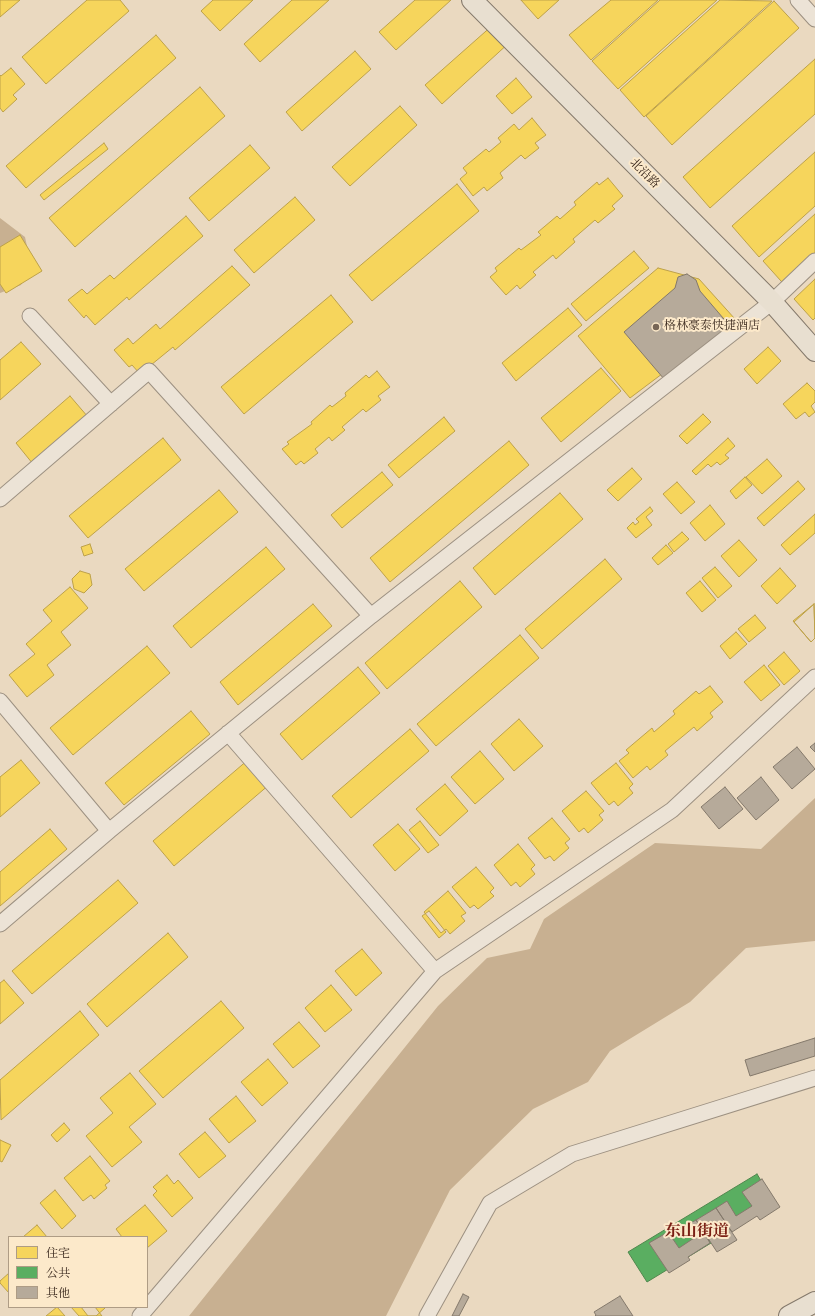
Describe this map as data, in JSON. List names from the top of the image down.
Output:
{
  "streets": {
    "main road": ["北沿路"]
  },
  "districts": ["东山街道"],
  "places": ["格林豪泰快捷酒店"],
  "legend": ["住宅", "公共", "其他"]
}
